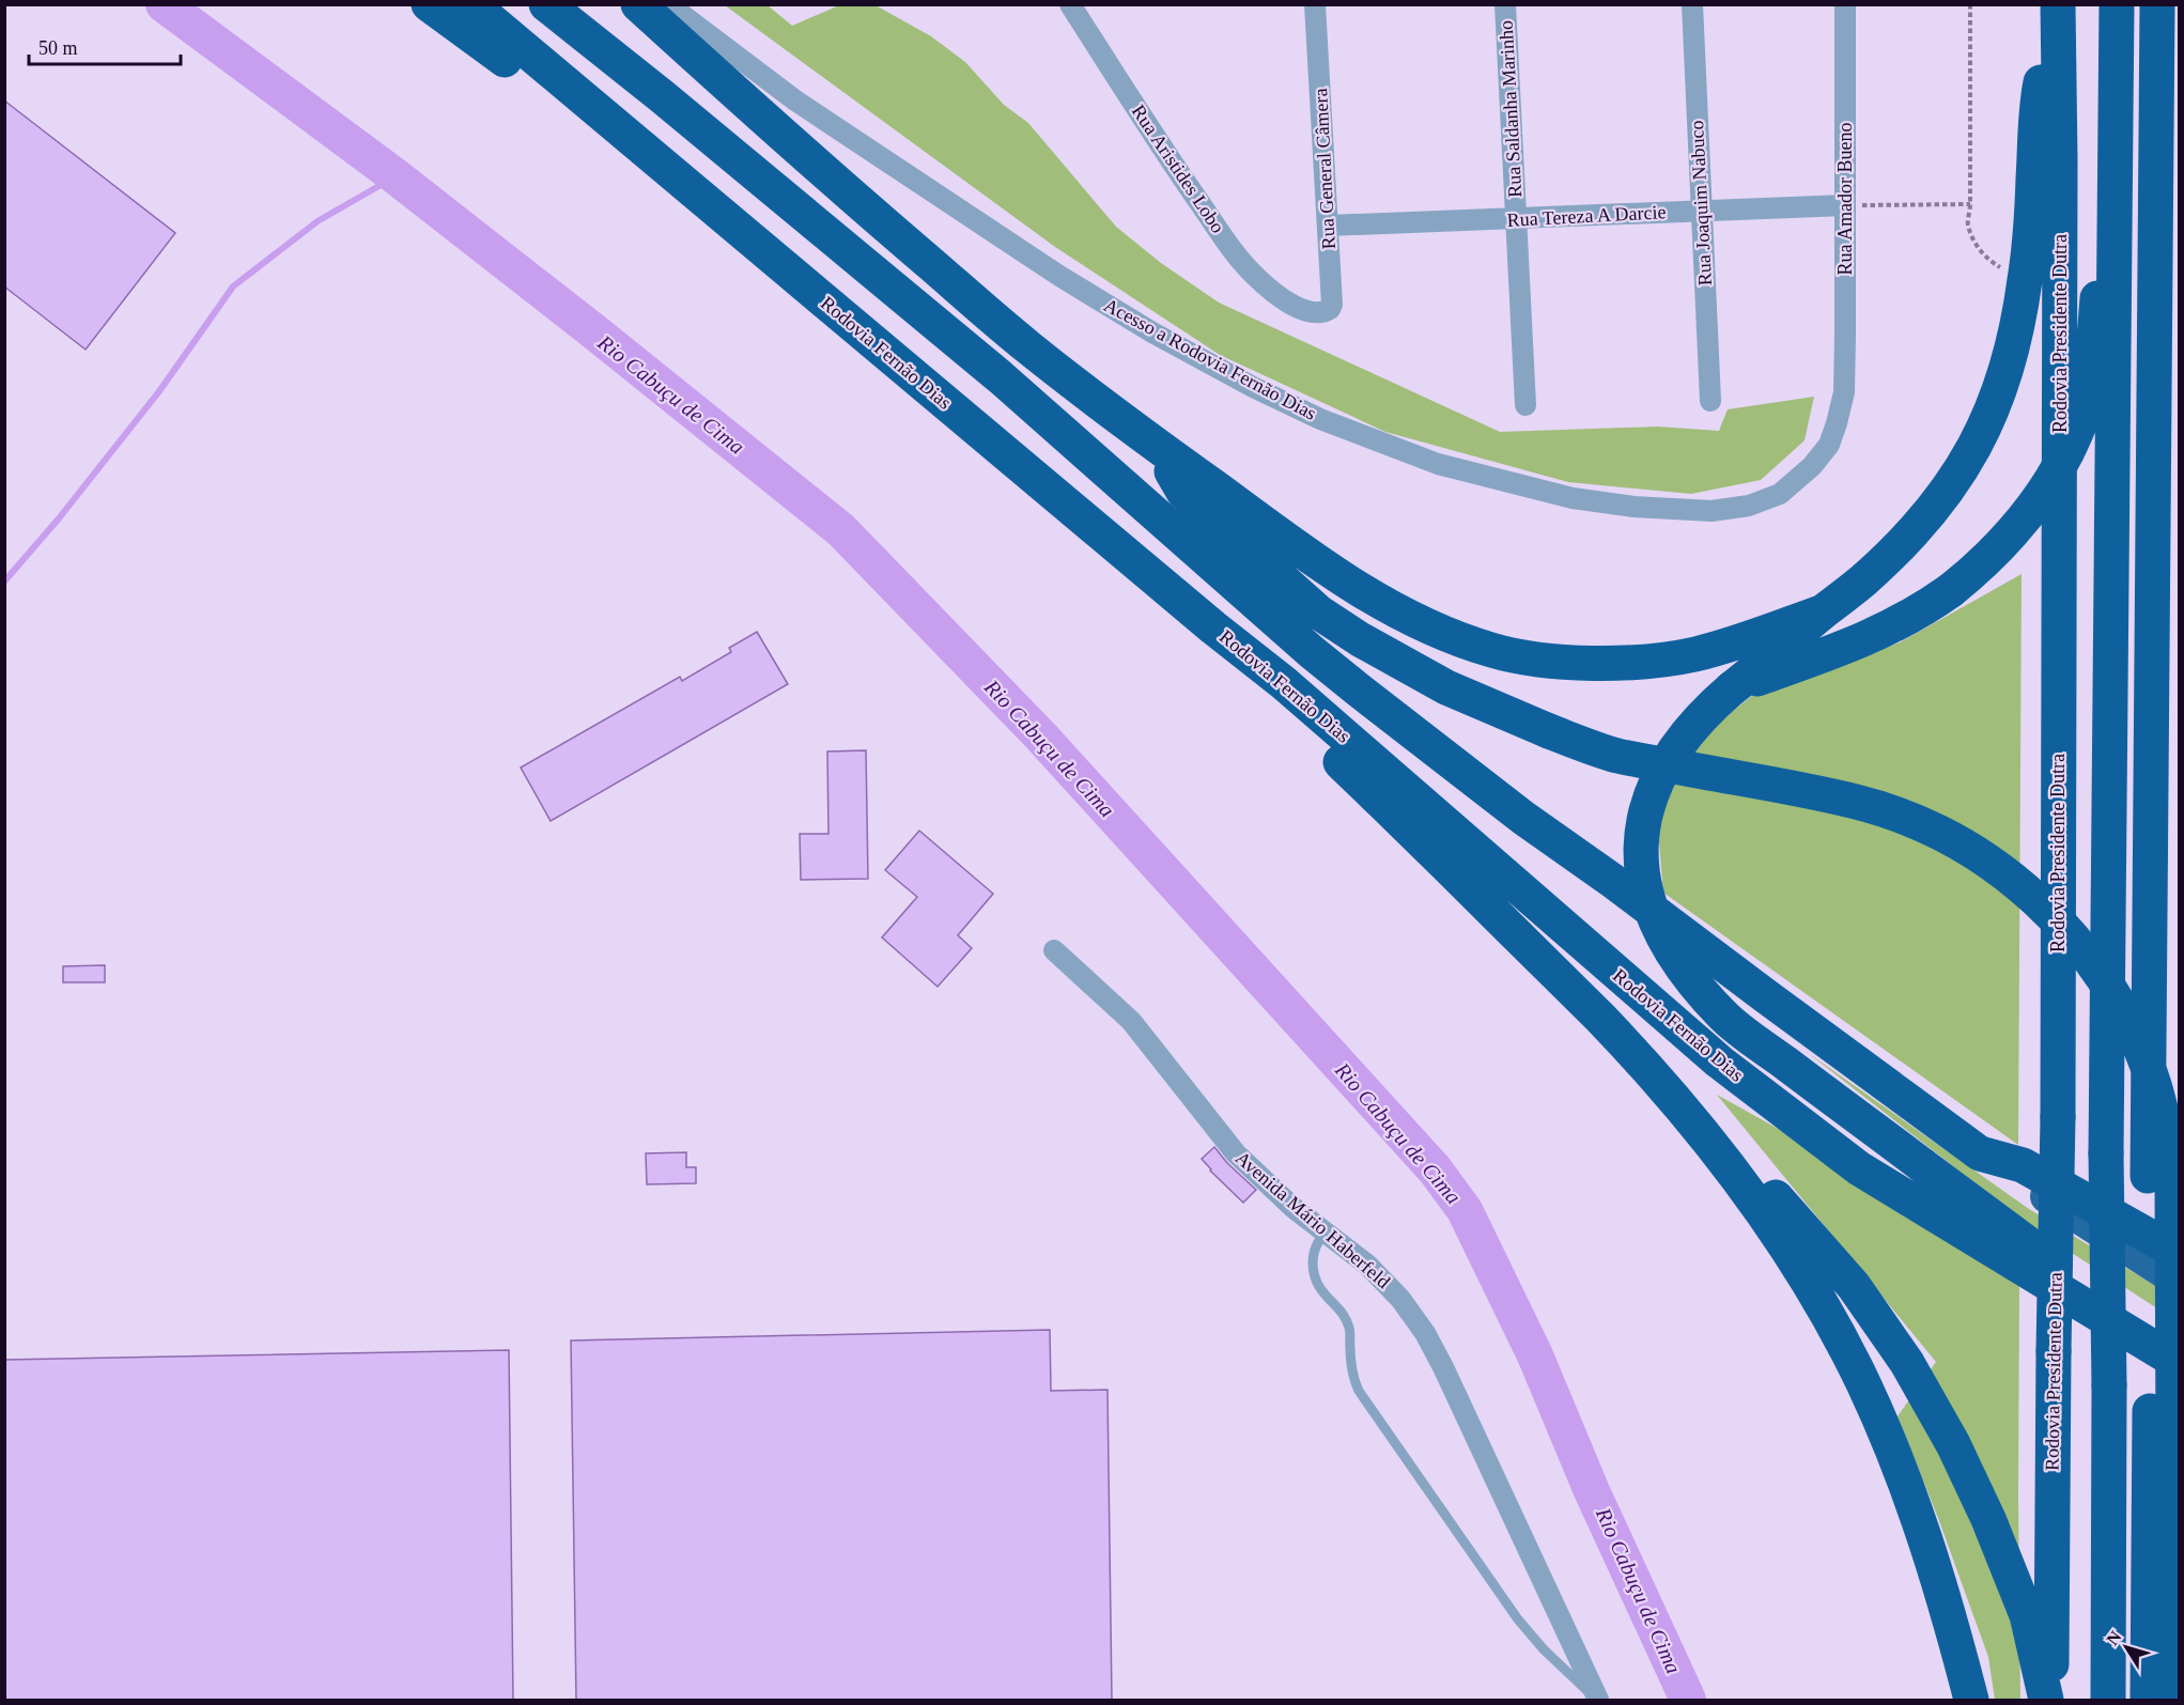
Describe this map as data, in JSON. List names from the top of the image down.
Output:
{
  "streets": {
    "highway": ["Rodovia Presidente Dutra", "Rodovia Fernão Dias"],
    "street": [
      "Rua Saldanha Marinho",
      "Rua Aristides Lobo",
      "Rua General Câmera",
      "Rua Amador Bueno",
      "Rua Joaquim Nabuco",
      "Rua Tereza A Darcie",
      "Acesso a Rodovia Fernão Dias",
      "Avenida Mário Haberfeld"
    ]
  },
  "crossings": [
    ["Rua Saldanha Marinho", "Rua Tereza A Darcie"],
    ["Rua Aristides Lobo", "Rua General Câmera"],
    ["Rua General Câmera", "Rua Tereza A Darcie"],
    ["Rua Amador Bueno", "Rua Tereza A Darcie"],
    ["Rua Amador Bueno", "Acesso a Rodovia Fernão Dias"],
    ["Rua Joaquim Nabuco", "Rua Tereza A Darcie"]
  ],
  "water": ["Rio Cabuçu de Cima"],
  "scale_bar": "50 m",
  "north": "top left"
}
